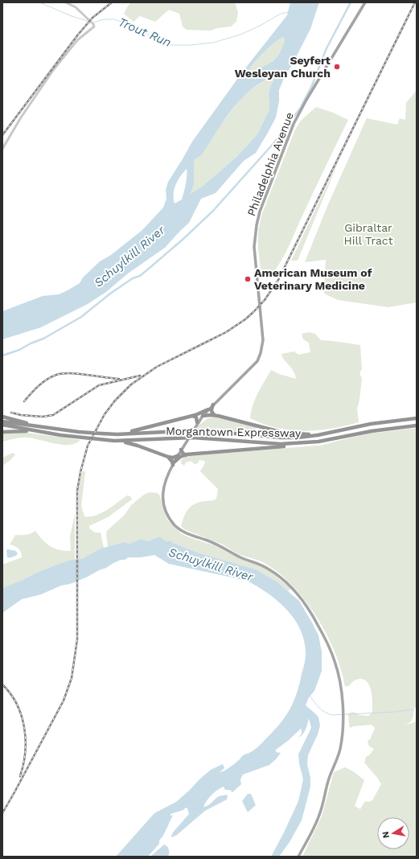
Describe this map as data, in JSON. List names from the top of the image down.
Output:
{
  "streets": {
    "highway": ["Morgantown Expressway"],
    "main road": ["Philadelphia Avenue"]
  },
  "water": ["Trout Run", "Schuylkill River"],
  "parks": ["Gibraltar Hill Tract"],
  "places": ["Seyfert Wesleyan Church", "American Museum of Veterinary Medicine"],
  "north": "left"
}
